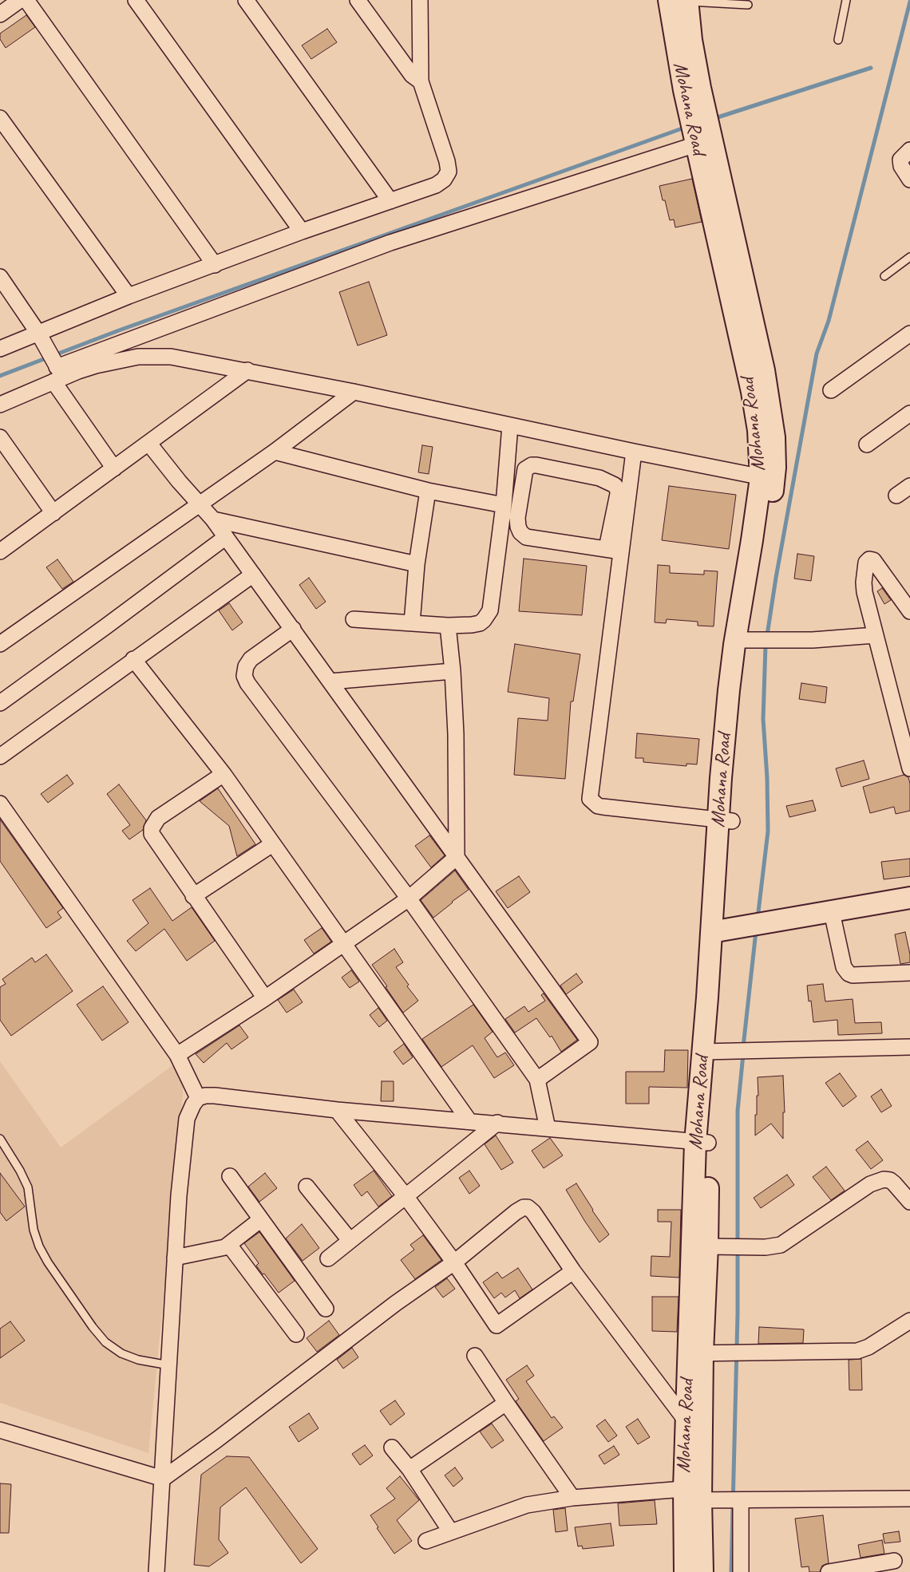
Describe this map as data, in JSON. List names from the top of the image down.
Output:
{
  "streets": {
    "street": ["Mohana Road"]
  }
}
